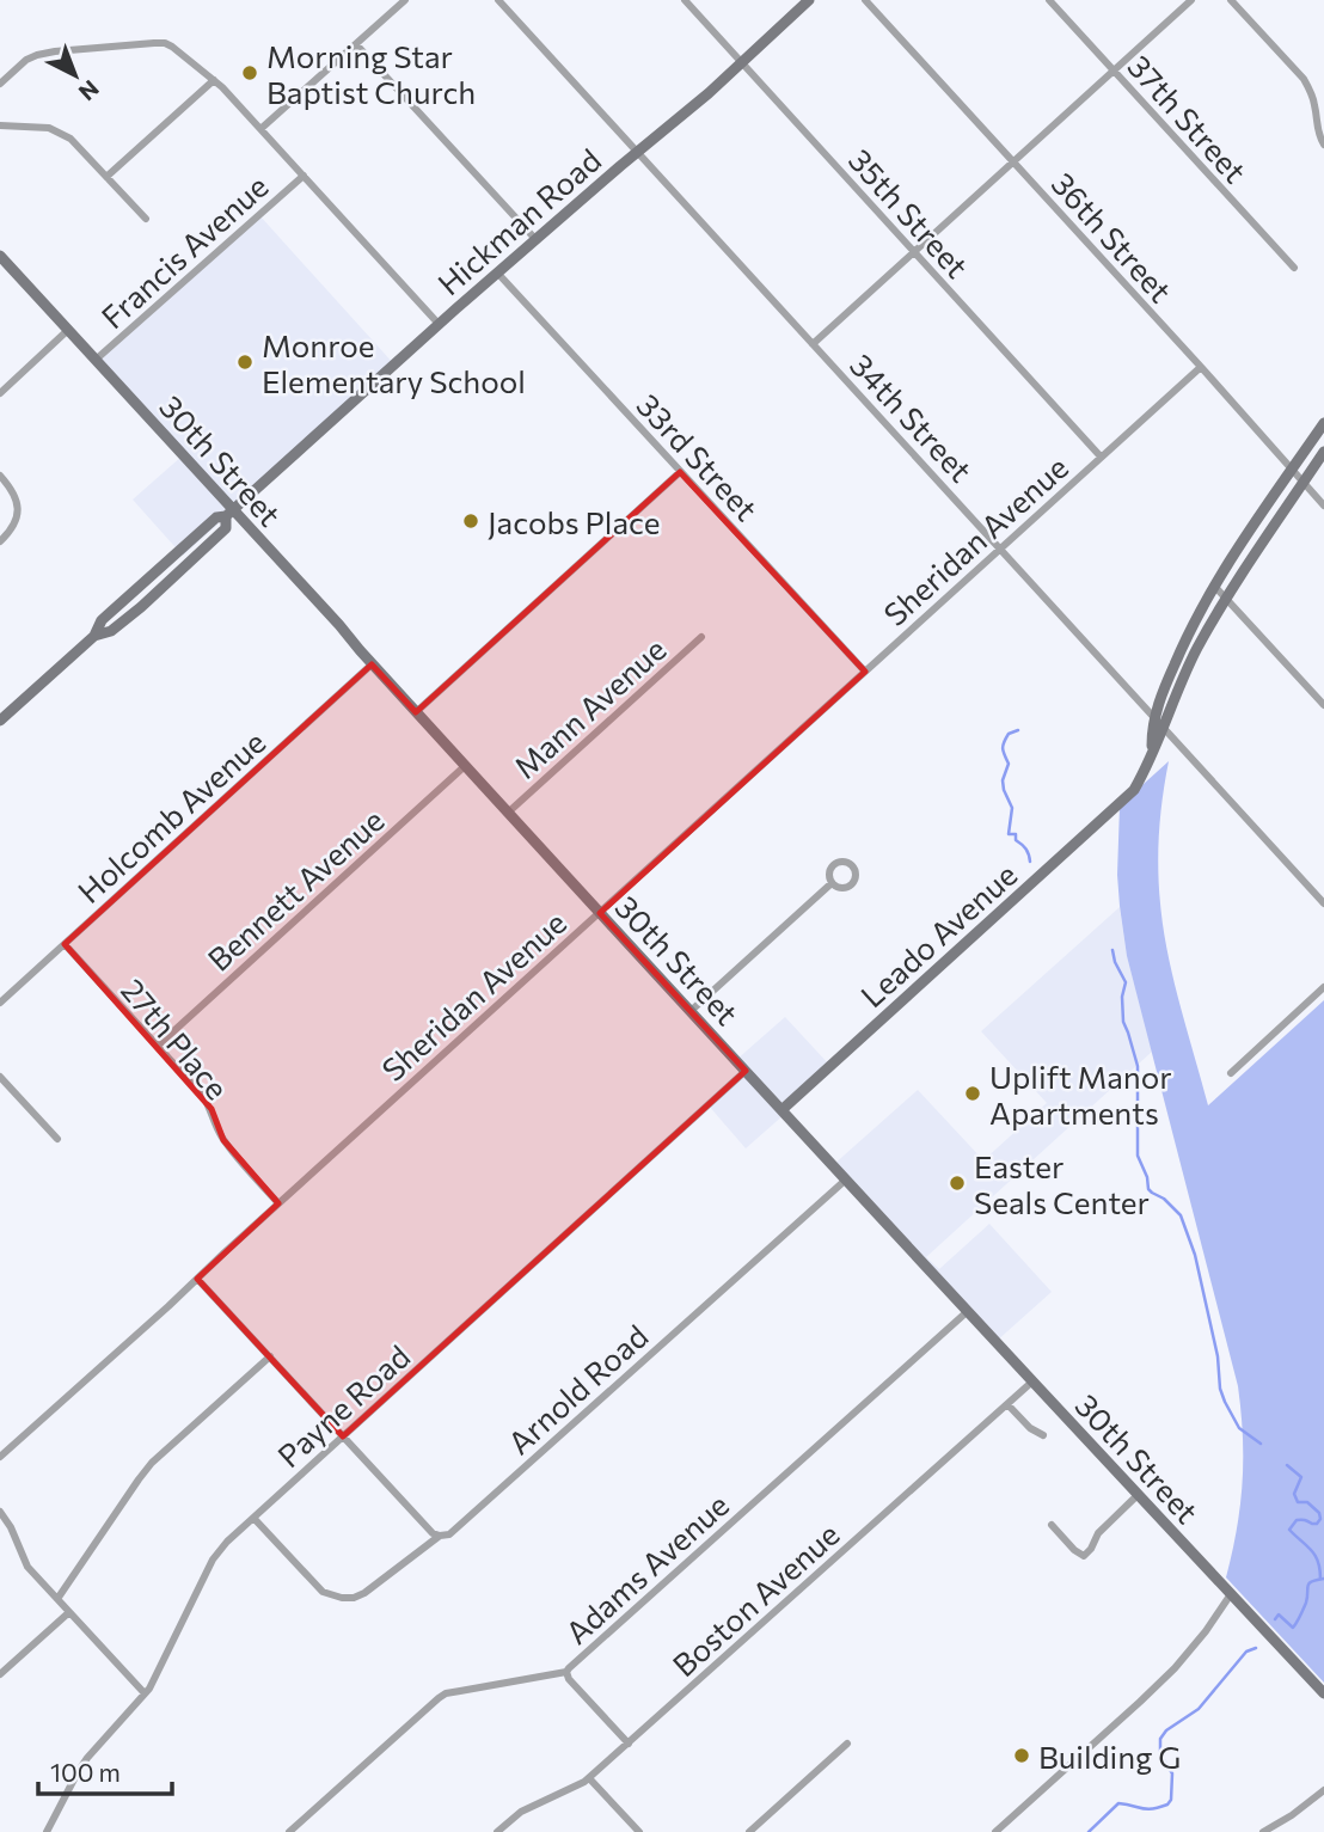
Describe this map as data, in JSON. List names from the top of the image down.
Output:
{
  "streets": {
    "street": [
      "37th Street",
      "35th Street",
      "Hickman Road",
      "36th Street",
      "Francis Avenue",
      "34th Street",
      "33rd Street",
      "30th Street",
      "Sheridan Avenue",
      "Mann Avenue",
      "Holcomb Avenue",
      "Bennett Avenue",
      "Leado Avenue",
      "27th Place",
      "Arnold Road",
      "Payne Road",
      "Adams Avenue",
      "Boston Avenue"
    ]
  },
  "crossings": [
    ["35th Street", "Hickman Road"],
    ["35th Street", "Sheridan Avenue"],
    ["Hickman Road", "34th Street"],
    ["Hickman Road", "33rd Street"],
    ["Hickman Road", "30th Street"],
    ["36th Street", "Sheridan Avenue"],
    ["36th Street", "Leado Avenue"],
    ["Francis Avenue", "30th Street"],
    ["34th Street", "Sheridan Avenue"],
    ["34th Street", "Leado Avenue"],
    ["33rd Street", "Sheridan Avenue"],
    ["30th Street", "Sheridan Avenue"],
    ["30th Street", "Mann Avenue"],
    ["30th Street", "Holcomb Avenue"],
    ["30th Street", "Bennett Avenue"],
    ["30th Street", "Leado Avenue"],
    ["30th Street", "Arnold Road"],
    ["30th Street", "Payne Road"],
    ["30th Street", "Adams Avenue"],
    ["30th Street", "Boston Avenue"],
    ["Sheridan Avenue", "27th Place"],
    ["Holcomb Avenue", "27th Place"],
    ["Bennett Avenue", "27th Place"],
    ["Arnold Road", "Payne Road"]
  ],
  "places": [
    "Morning Star Baptist Church",
    "Monroe Elementary School",
    "Jacobs Place",
    "Uplift Manor Apartments",
    "Easter Seals Center",
    "Building G"
  ],
  "scale_bar": "100 m",
  "north": "bottom right"
}
